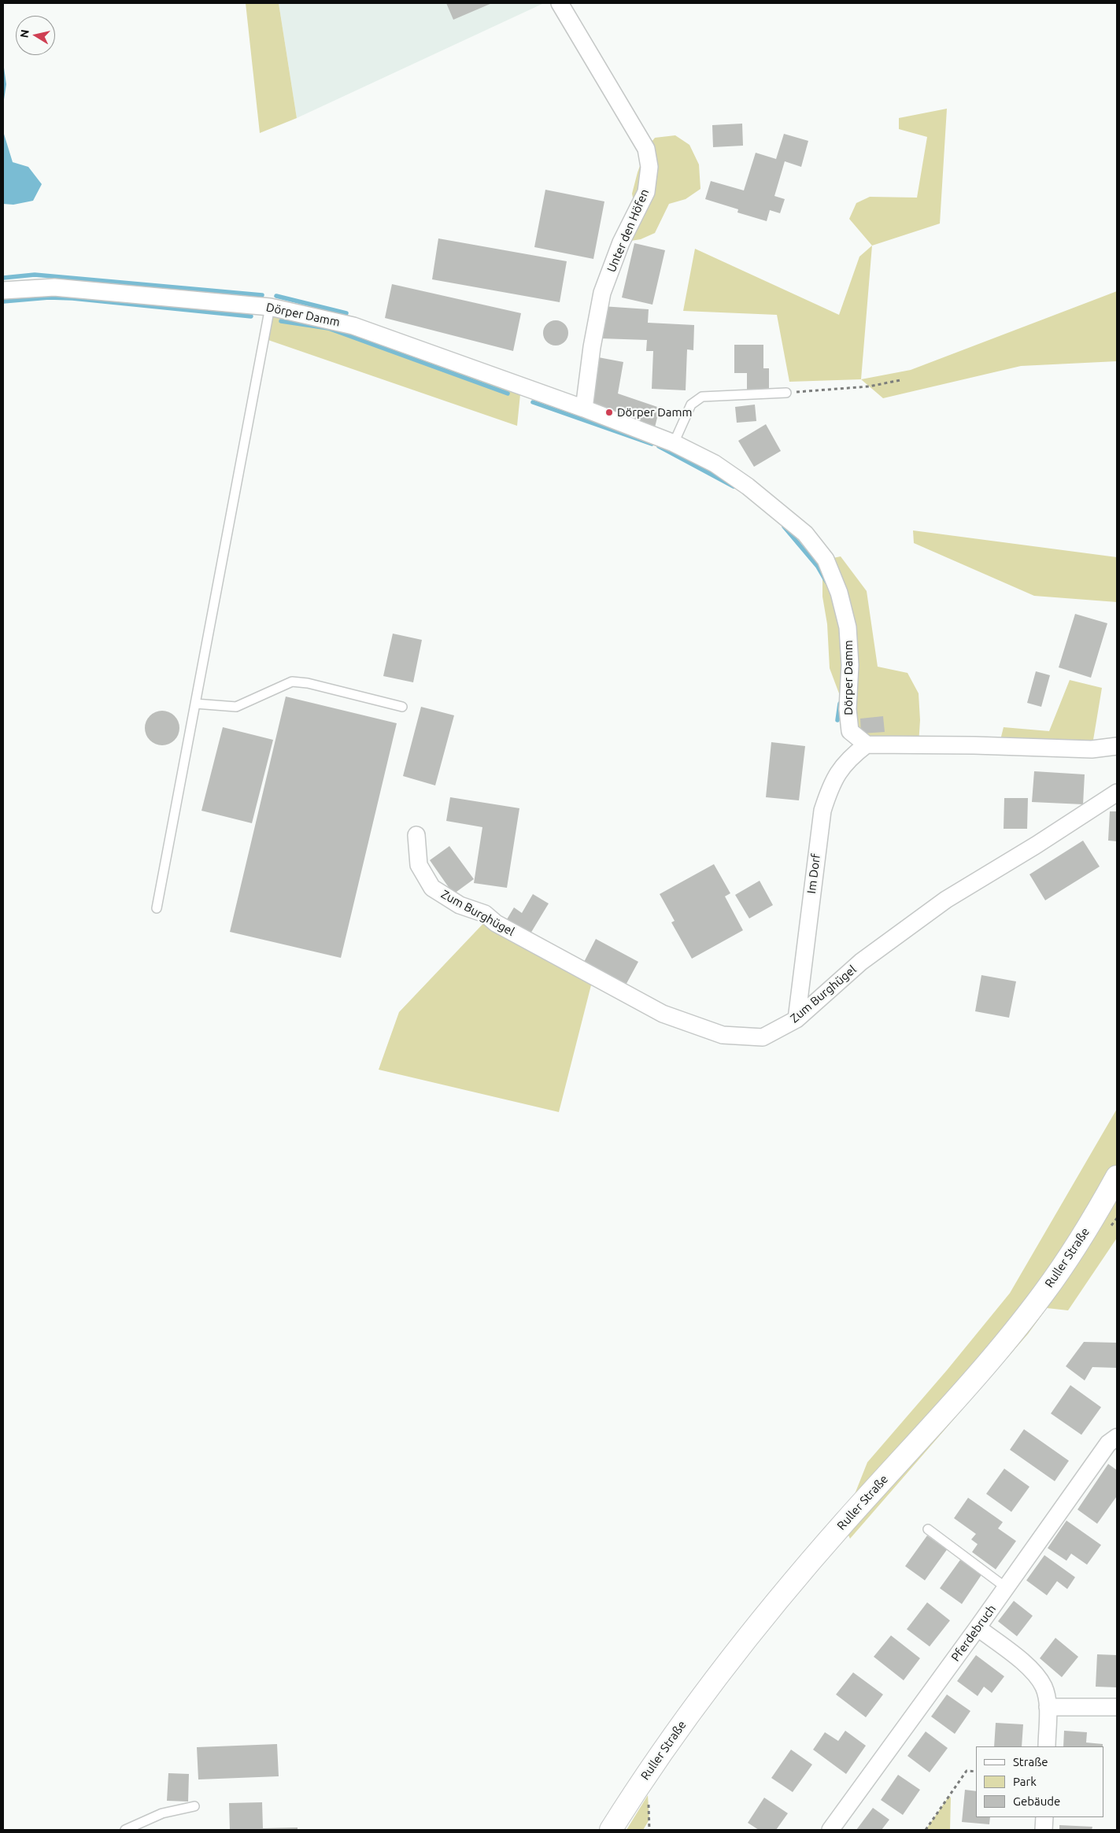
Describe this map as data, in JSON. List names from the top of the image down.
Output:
{
  "streets": {
    "main road": ["Ruller Straße"],
    "street": [
      "Unter den Höfen",
      "Dörper Damm",
      "Im Dorf",
      "Zum Burghügel",
      "Pferdebruch"
    ]
  },
  "crossings": [
    ["Unter den Höfen", "Dörper Damm"],
    ["Dörper Damm", "Im Dorf"],
    ["Im Dorf", "Zum Burghügel"]
  ],
  "places": ["Dörper Damm"],
  "legend": ["Straße", "Park", "Gebäude"],
  "north": "left"
}
